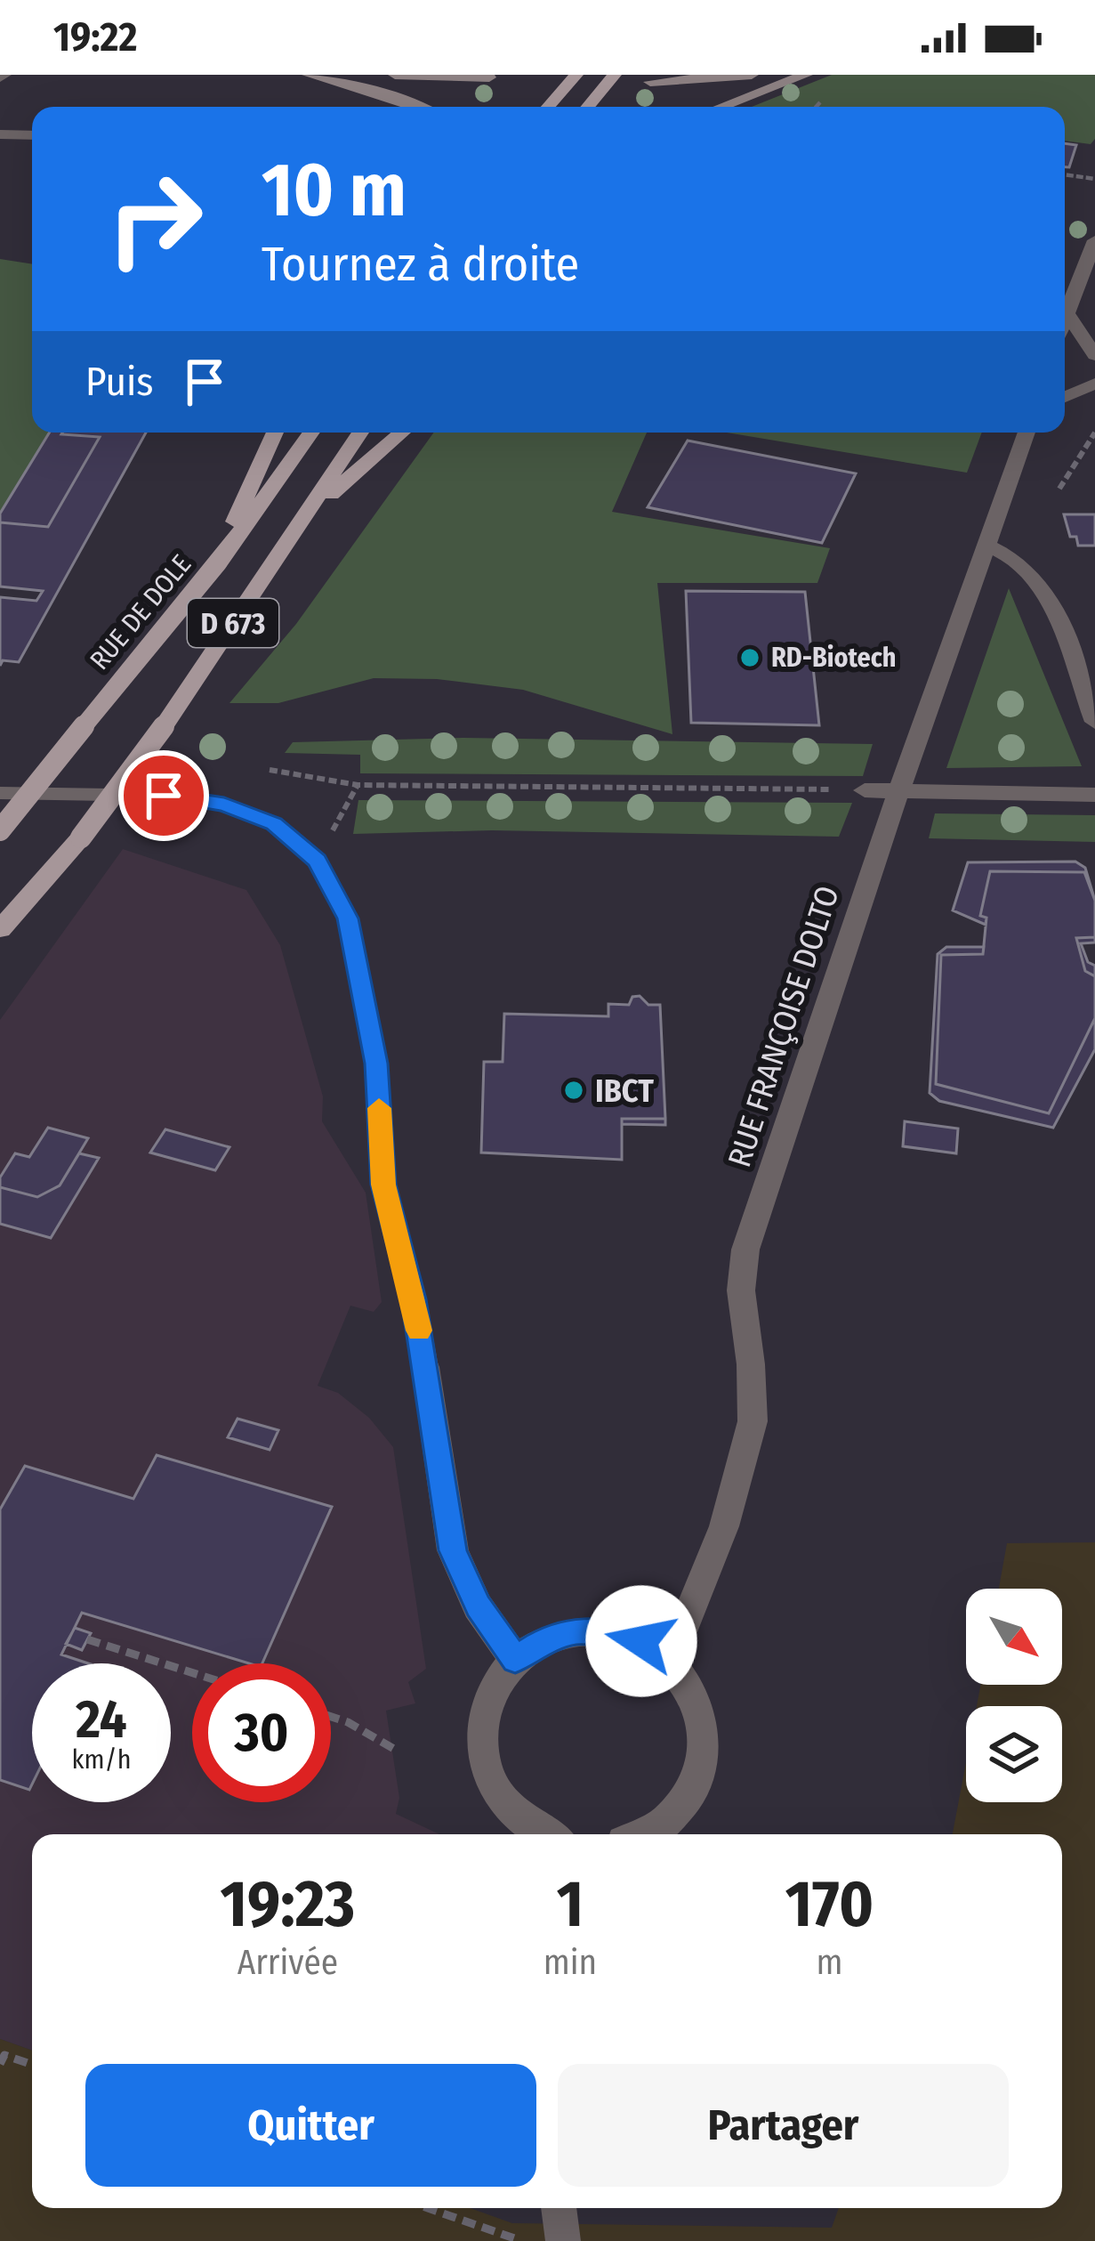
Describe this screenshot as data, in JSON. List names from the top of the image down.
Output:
{
  "streets": {
    "main road": ["RUE DE DOLE", "D 673"],
    "street": ["RUE FRANÇOISE DOLTO"]
  },
  "places": ["RD-Biotech", "IBCT"],
  "north": "bottom right",
  "page": {
    "status": "19:22",
    "turn": ["10 m", "Tournez à droite"],
    "then": "Puis",
    "speed": "24 km/h",
    "limit": "30",
    "eta": [
      "19:23",
      "Arrivée",
      "1",
      "min",
      "170",
      "m"
    ],
    "buttons": ["Quitter", "Partager"]
  }
}
